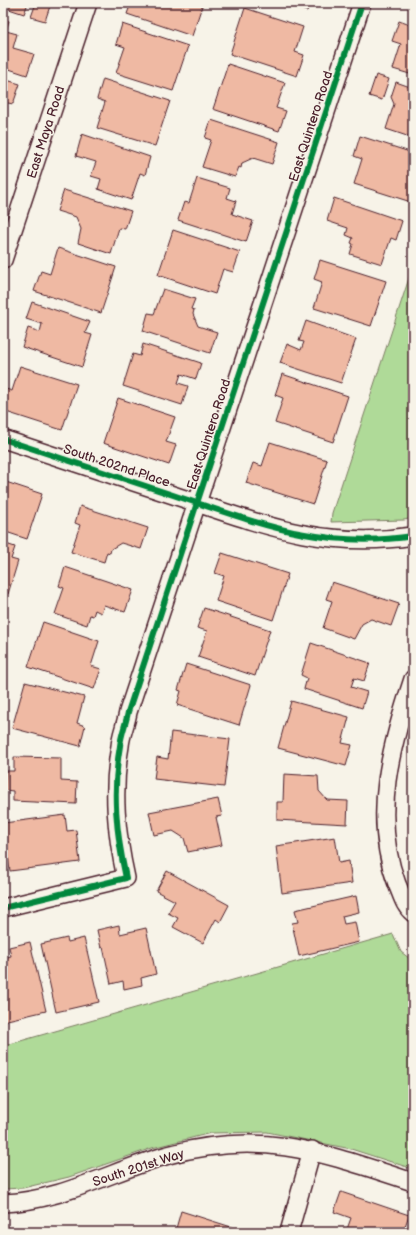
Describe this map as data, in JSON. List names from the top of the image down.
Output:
{
  "streets": {
    "street": [
      "East Quintero Road",
      "East Maya Road",
      "South 202nd Place",
      "South 201st Way"
    ]
  },
  "crossings": [
    ["East Quintero Road", "South 202nd Place"]
  ]
}
